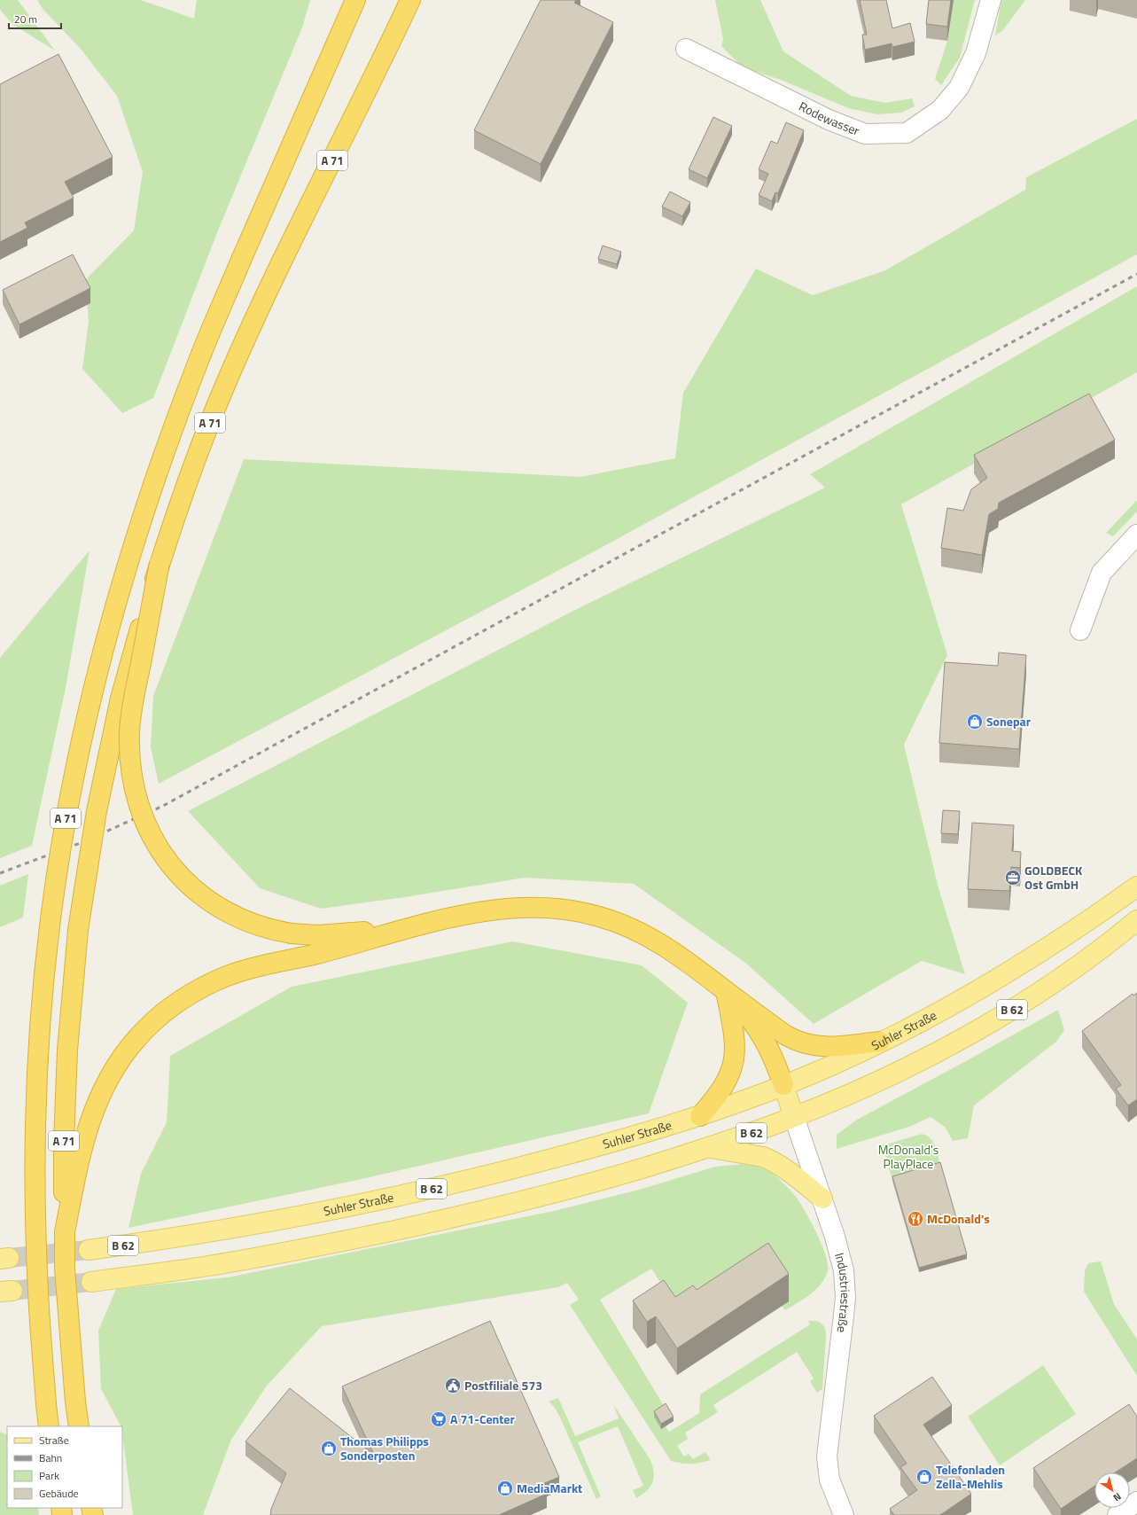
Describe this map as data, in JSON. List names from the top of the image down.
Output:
{
  "streets": {
    "highway": ["A 71"],
    "main road": ["B 62", "Suhler Straße"],
    "street": ["Rodewasser", "Industriestraße"]
  },
  "crossings": [
    ["B 62", "Industriestraße"]
  ],
  "parks": ["McDonald's PlayPlace"],
  "places": {
    "shop": [
      "Sonepar",
      "Thomas Philipps Sonderposten",
      "Telefonladen Zella-Mehlis",
      "MediaMarkt"
    ],
    "office": ["GOLDBECK Ost GmbH"],
    "restaurant": ["McDonald's"],
    "public building": ["Postfiliale 573"],
    "supermarket": ["A 71-Center"]
  },
  "legend": [
    "Straße",
    "Bahn",
    "Park",
    "Gebäude"
  ],
  "scale_bar": "20 m",
  "north": "bottom right"
}
